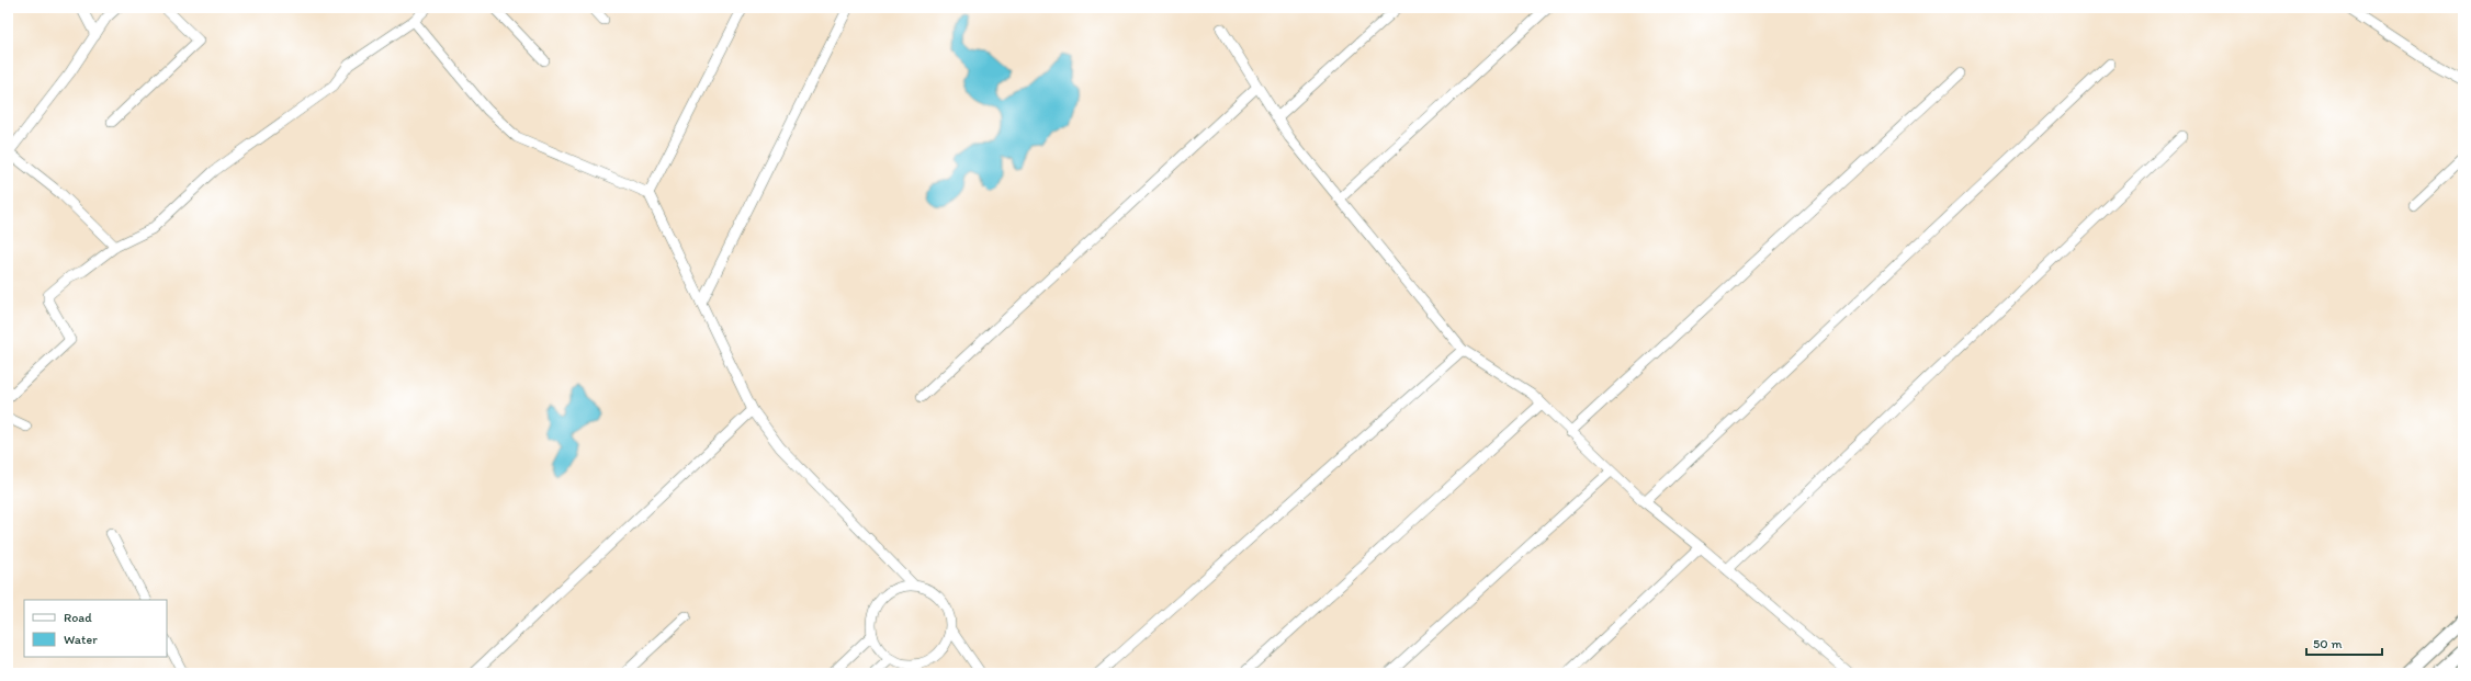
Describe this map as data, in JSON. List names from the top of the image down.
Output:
{
  "legend": ["Road", "Water"],
  "scale_bar": "50 m"
}
